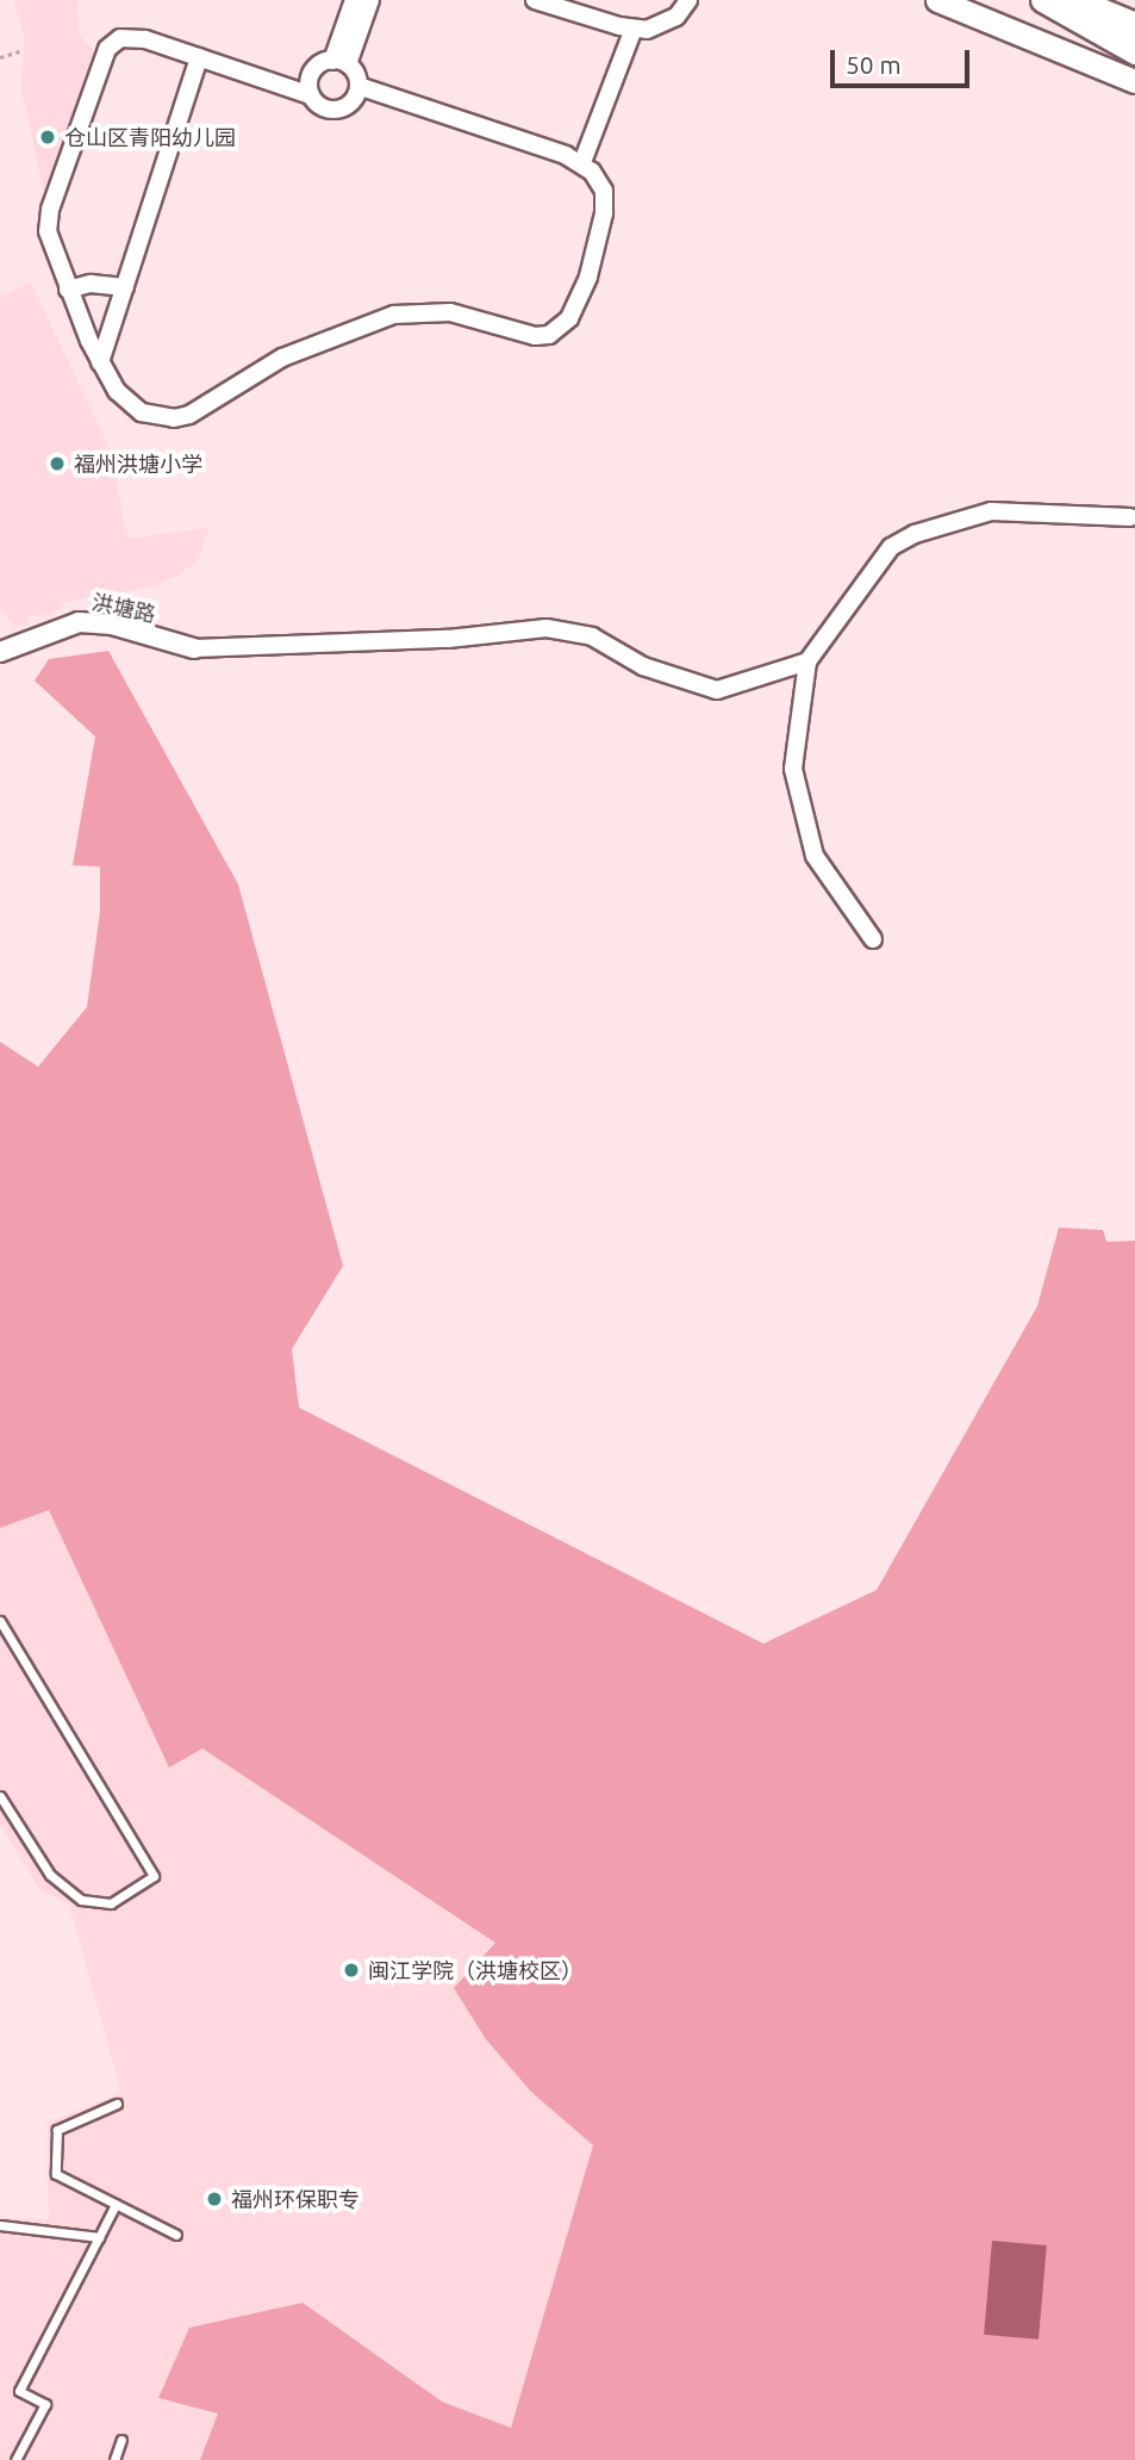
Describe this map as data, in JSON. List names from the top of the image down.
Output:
{
  "streets": {
    "street": ["洪塘路"]
  },
  "places": [
    "仓山区青阳幼儿园",
    "福州洪塘小学",
    "闽江学院（洪塘校区）",
    "福州环保职专"
  ],
  "scale_bar": "50 m"
}
